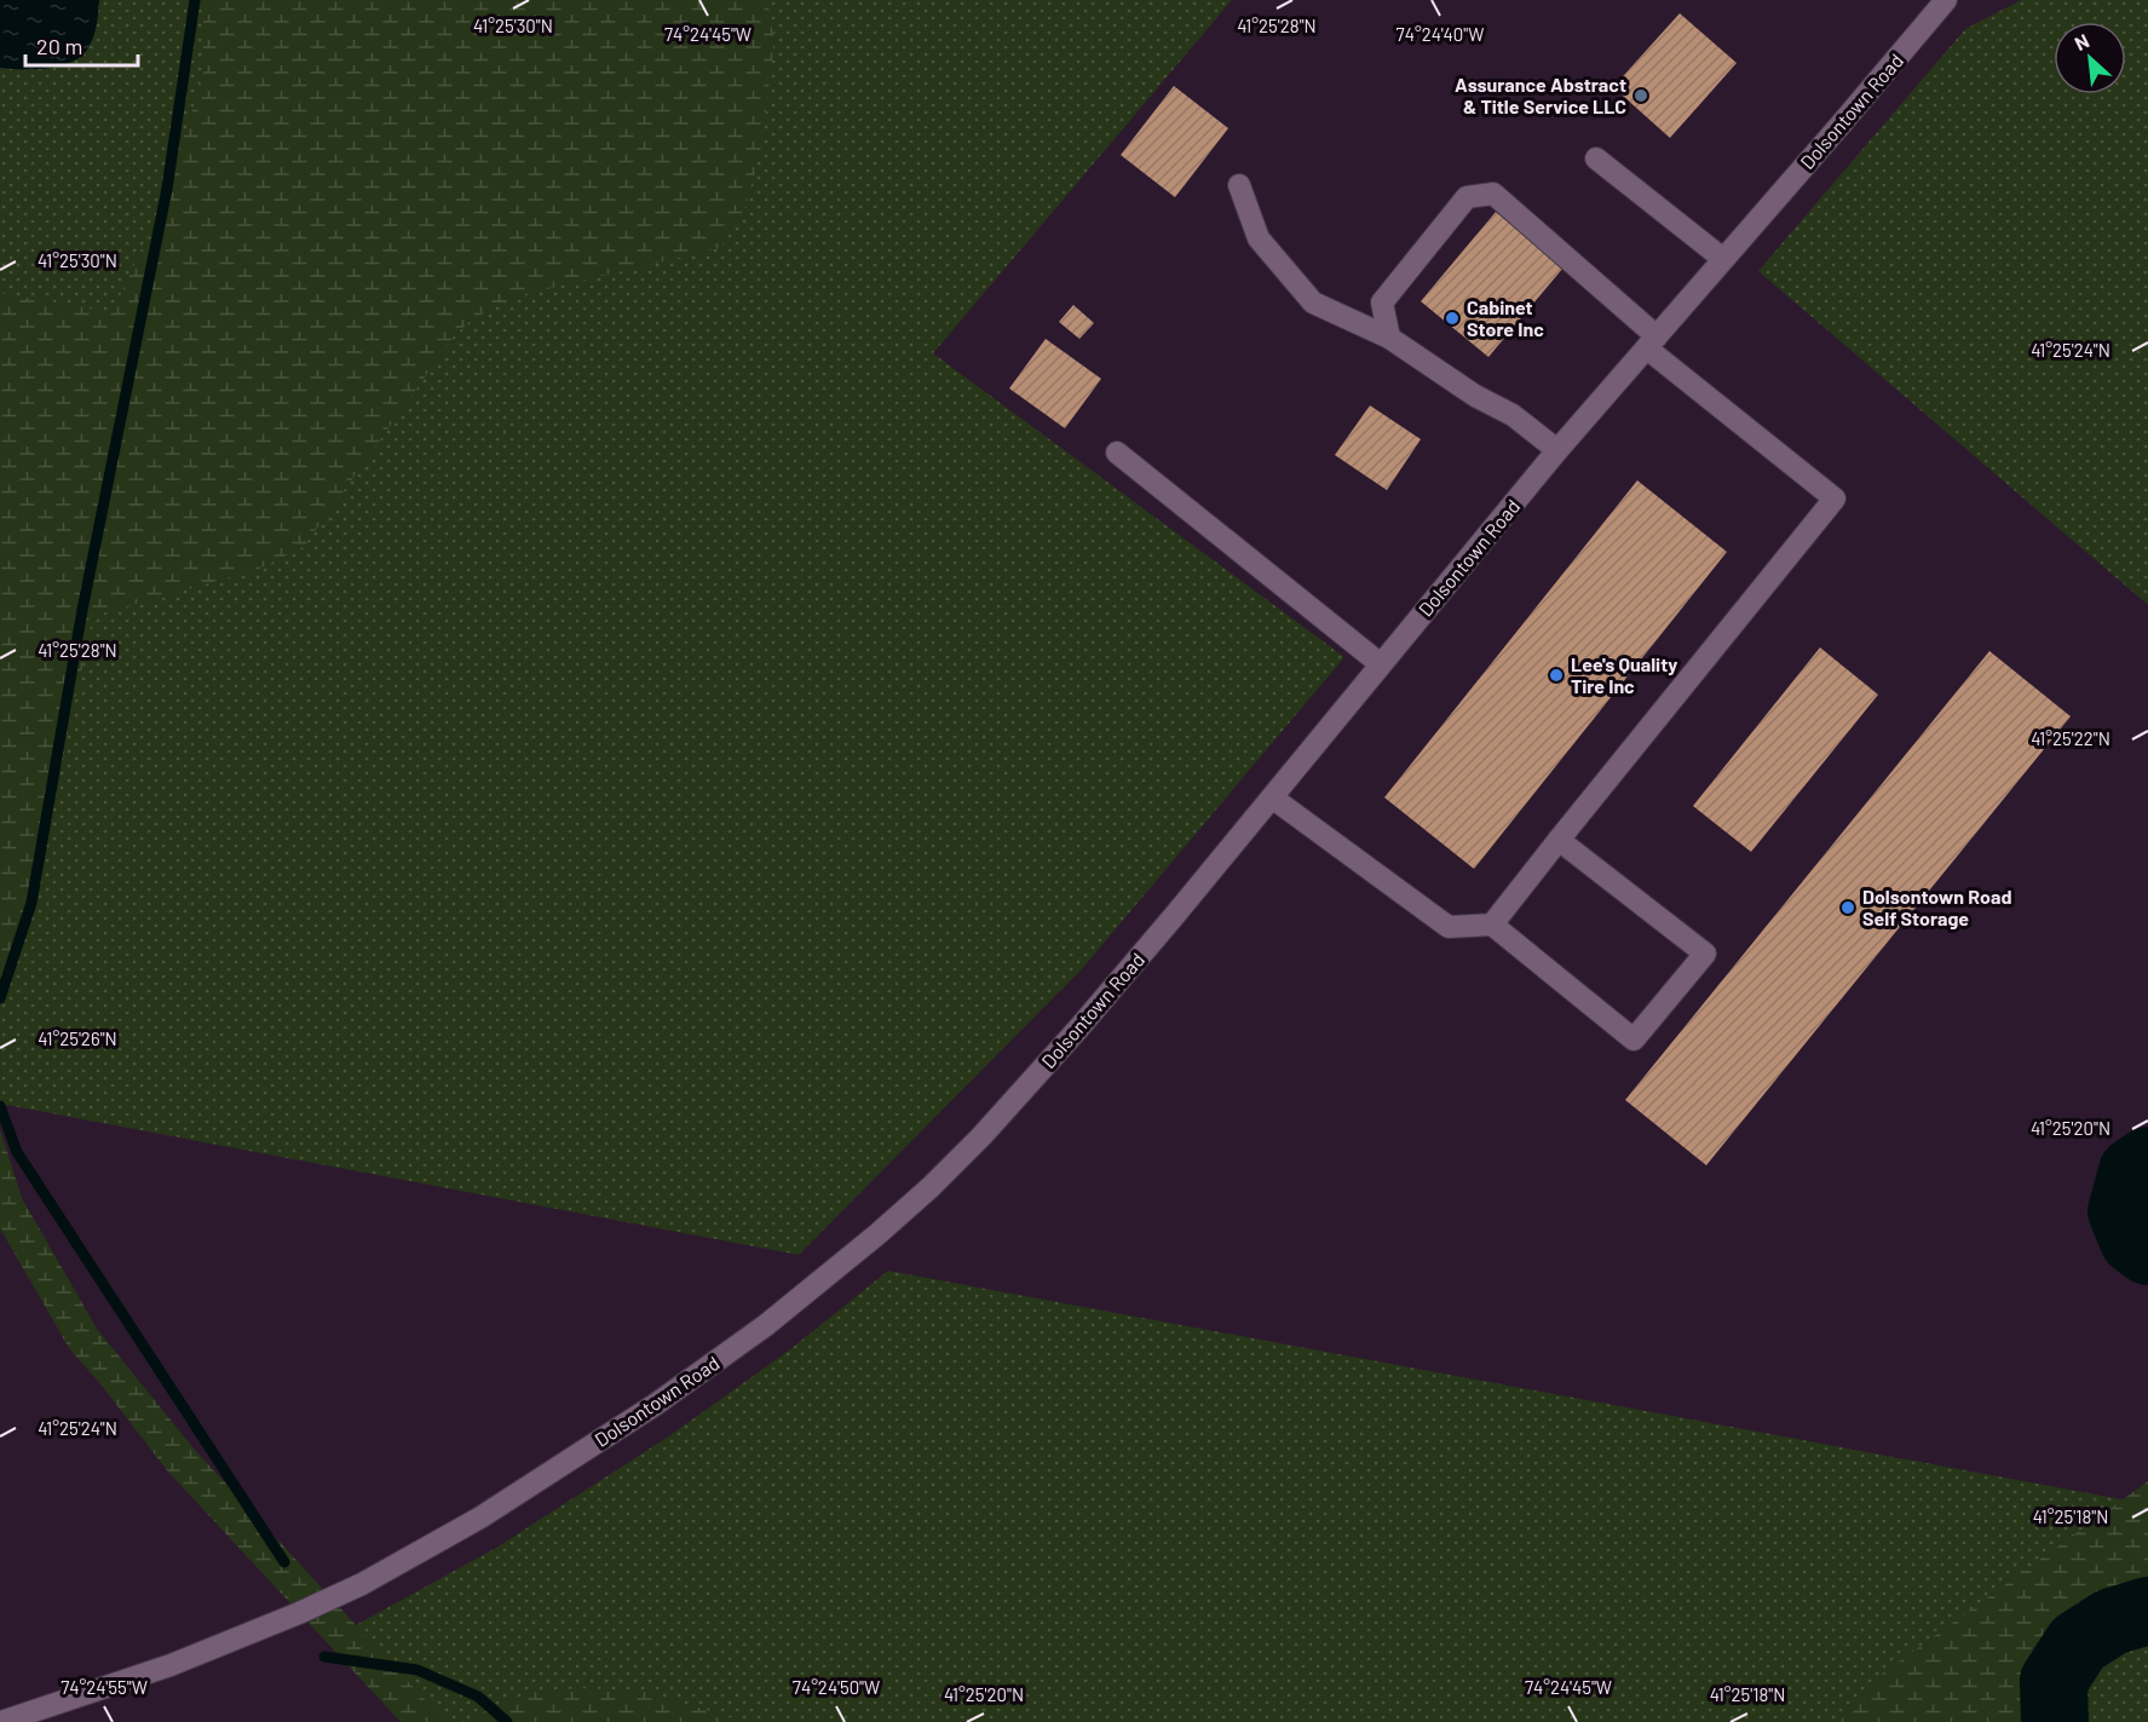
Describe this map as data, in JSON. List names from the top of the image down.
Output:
{
  "streets": {
    "street": ["Dolsontown Road"]
  },
  "places": [
    "Assurance Abstract & Title Service LLC",
    "Cabinet Store Inc",
    "Lee's Quality Tire Inc",
    "Dolsontown Road Self Storage"
  ],
  "scale_bar": "20 m",
  "north": "top left",
  "coordinates": [
    "41°25'30\"N",
    "41°25'28\"N",
    "74°24'45\"W",
    "74°24'40\"W",
    "41°25'24\"N",
    "41°25'22\"N",
    "41°25'26\"N",
    "41°25'20\"N",
    "41°25'18\"N",
    "74°24'55\"W",
    "74°24'50\"W"
  ]
}
